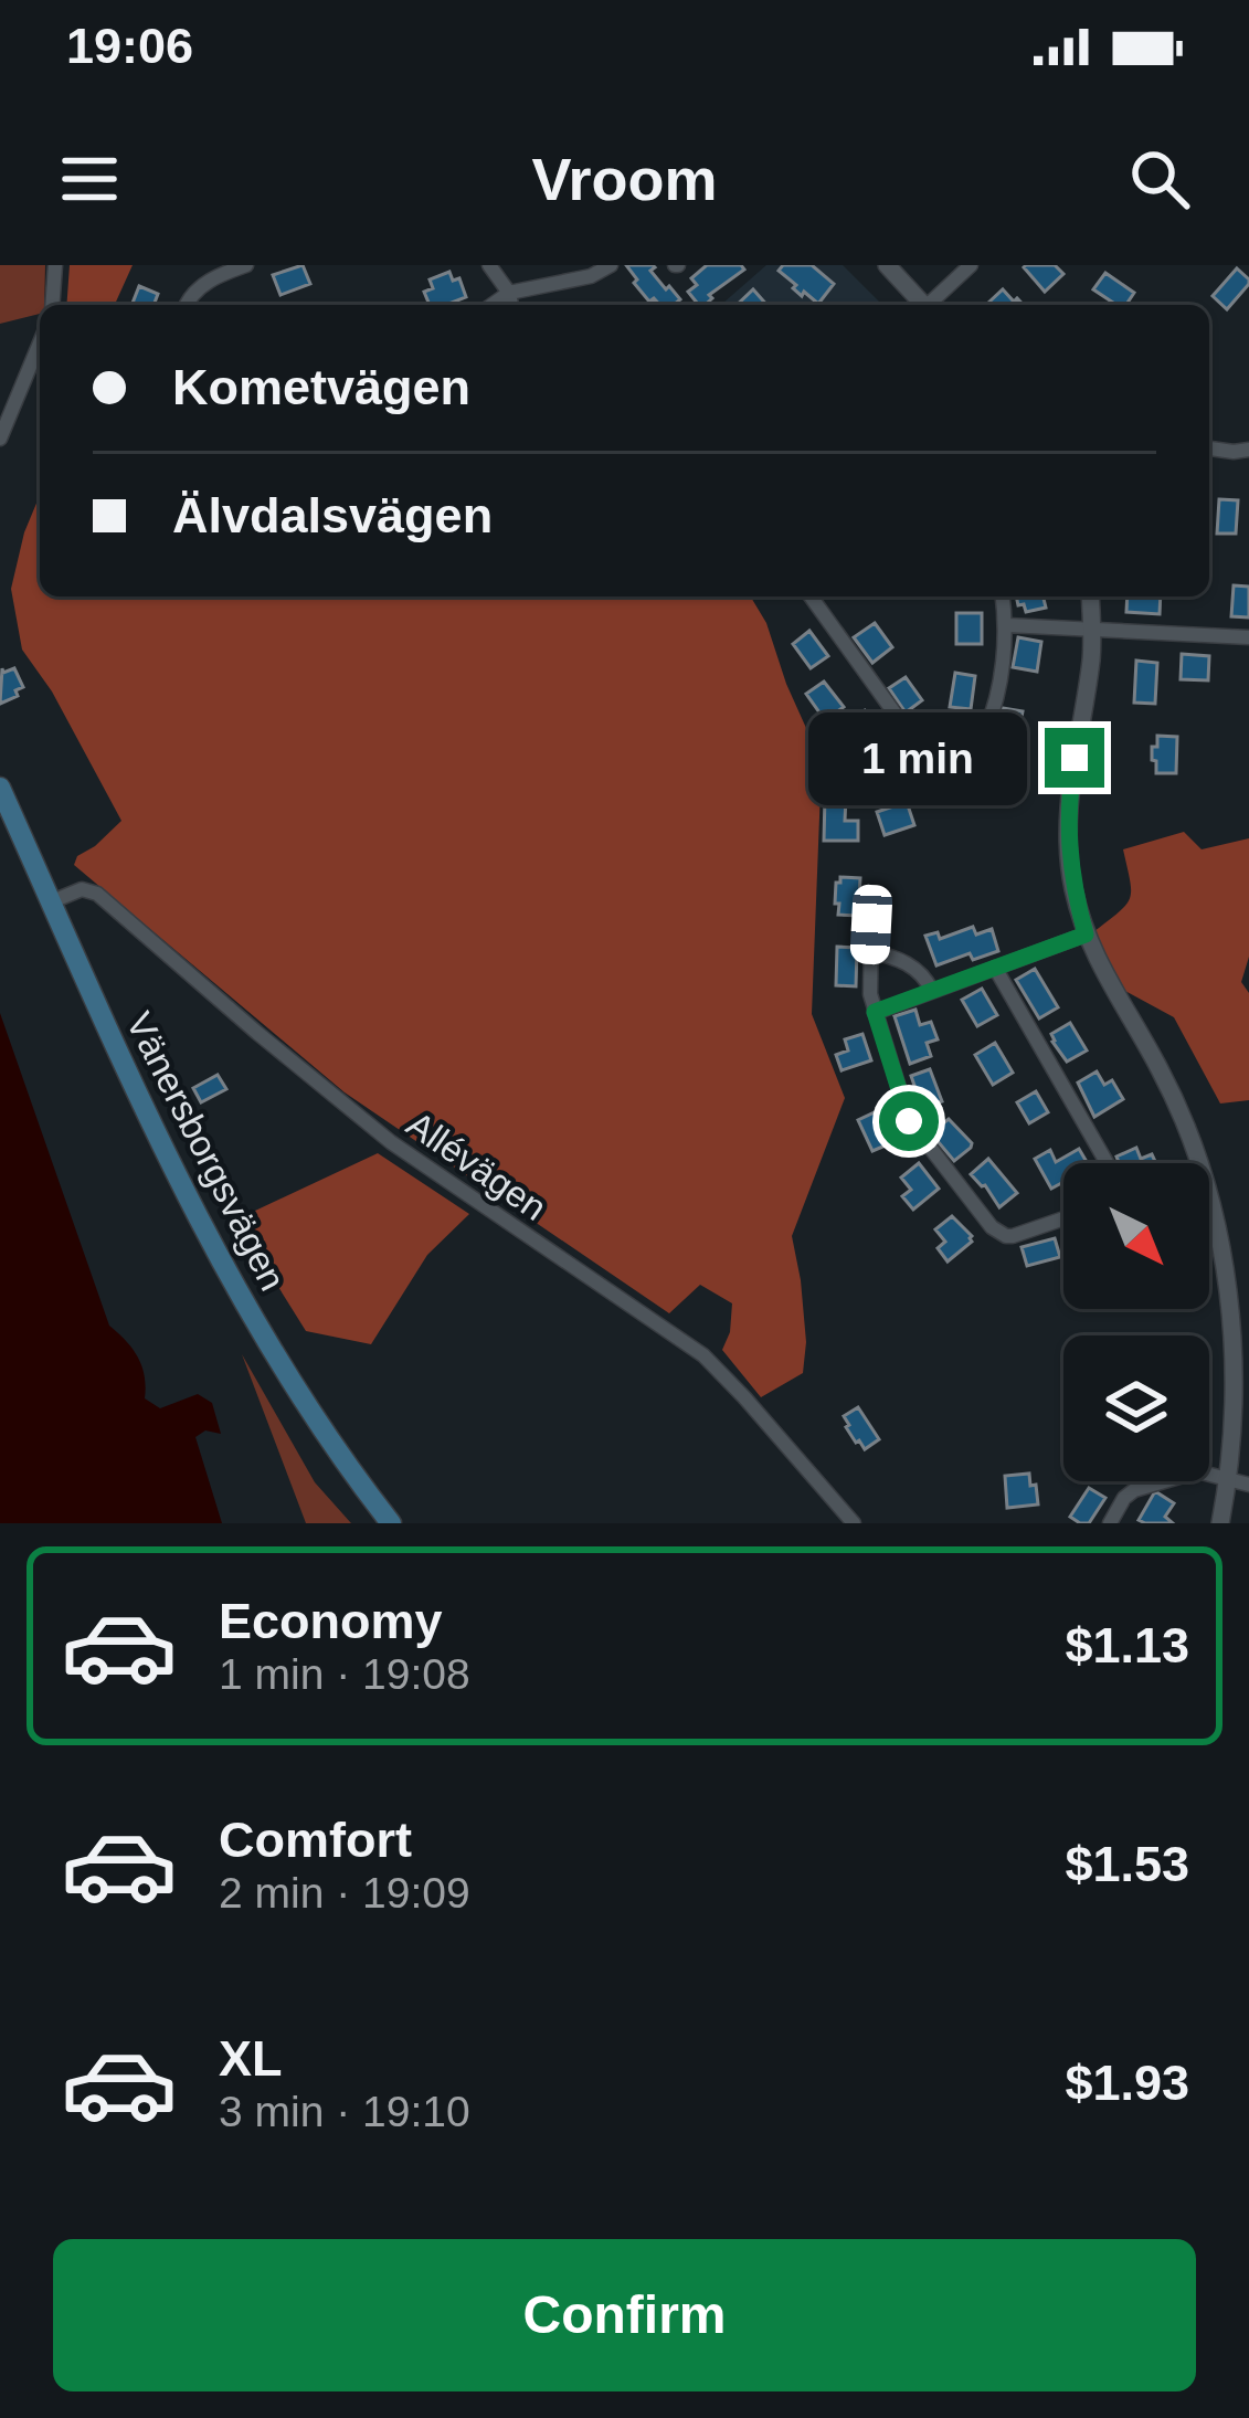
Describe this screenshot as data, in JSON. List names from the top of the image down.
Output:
{
  "streets": {
    "main road": ["Vänersborgsvägen"],
    "street": ["Allévägen"]
  },
  "crossings": [
    ["Vänersborgsvägen", "Allévägen"]
  ],
  "north": "bottom right",
  "page": {
    "status": "19:06",
    "header": "Vroom",
    "banner": ["Kometvägen", "Älvdalsvägen"],
    "bubble": "1 min",
    "list": [
      {
        "name": "Economy",
        "note": "1 min · 19:08",
        "value": "$1.13"
      },
      {
        "name": "Comfort",
        "note": "2 min · 19:09",
        "value": "$1.53"
      },
      {
        "name": "XL",
        "note": "3 min · 19:10",
        "value": "$1.93"
      }
    ],
    "buttons": "Confirm"
  }
}
